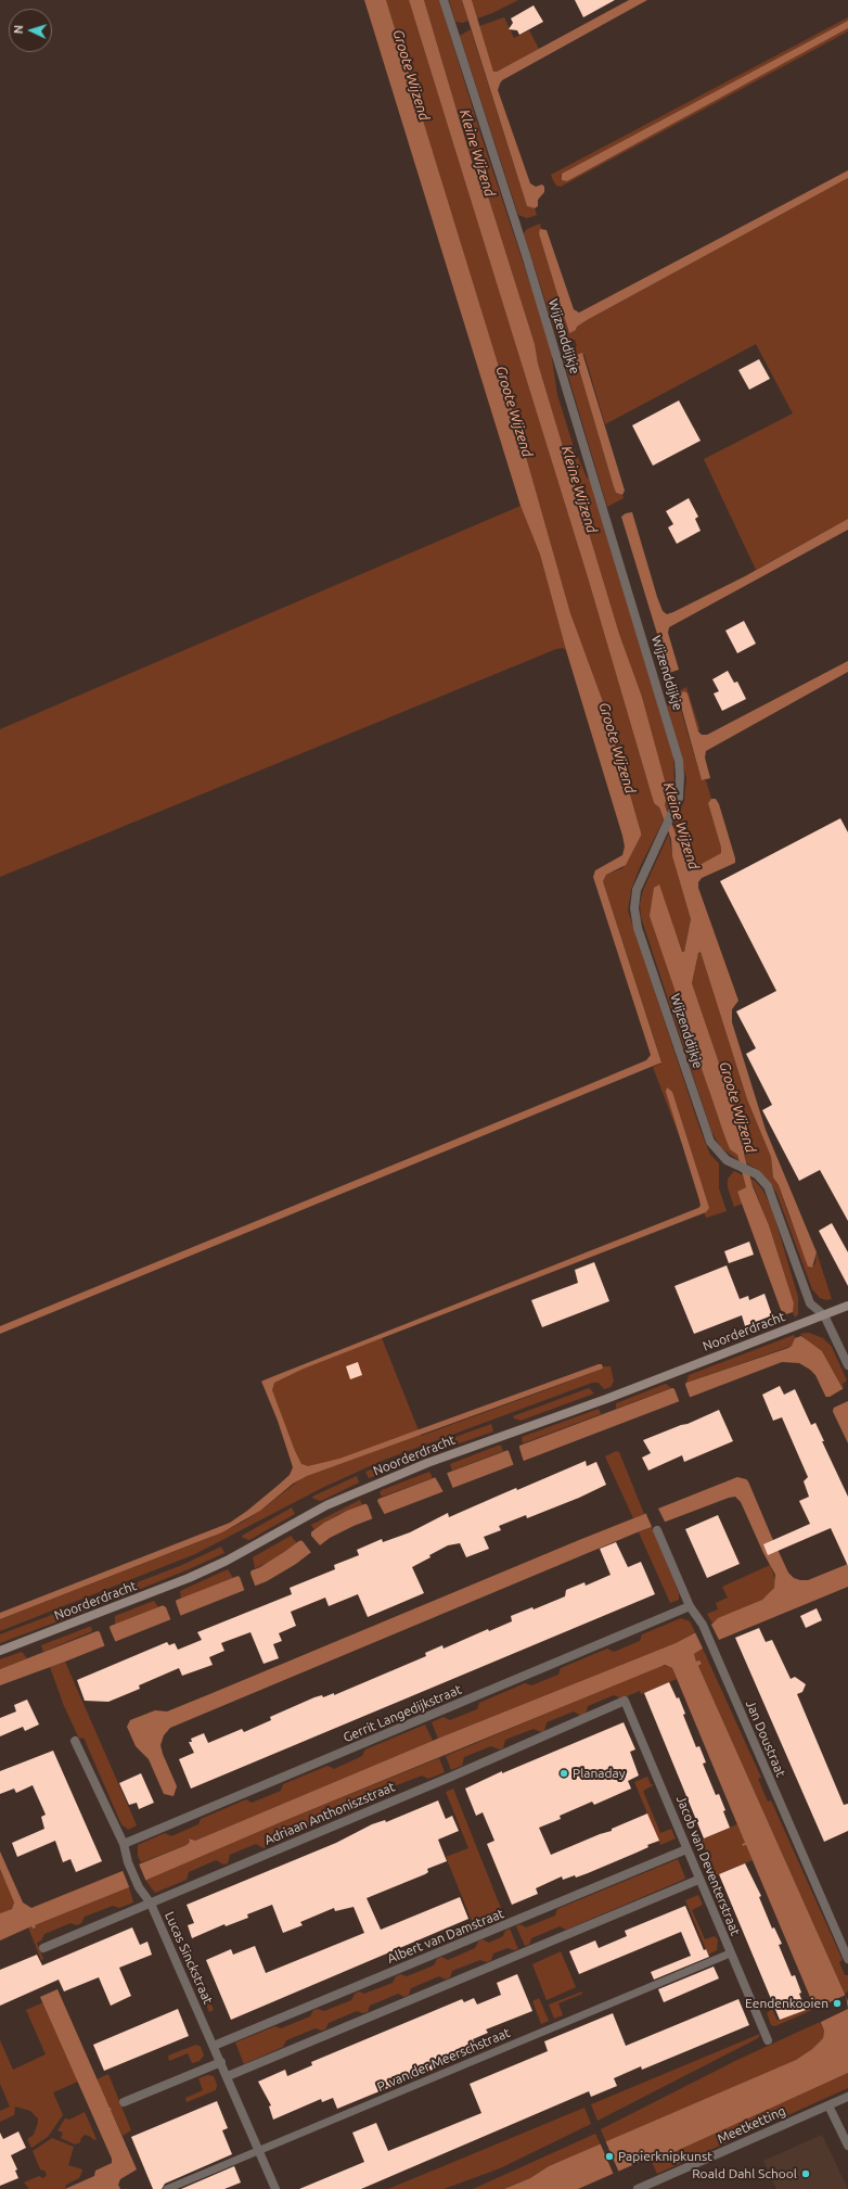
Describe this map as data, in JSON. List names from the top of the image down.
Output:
{
  "streets": {
    "street": [
      "Wijzenddijkje",
      "Noorderdracht",
      "Gerrit Langedijkstraat",
      "Jan Doustraat",
      "Adriaan Anthoniszstraat",
      "Jacob van Deventerstraat",
      "Albert van Damstraat",
      "Lucas Sinckstraat",
      "Meetketting"
    ],
    "lane": ["P. van der Meerschstraat"]
  },
  "crossings": [
    ["Wijzenddijkje", "Noorderdracht"],
    ["Gerrit Langedijkstraat", "Jan Doustraat"],
    ["Gerrit Langedijkstraat", "Lucas Sinckstraat"],
    ["Adriaan Anthoniszstraat", "Jacob van Deventerstraat"],
    ["Adriaan Anthoniszstraat", "Lucas Sinckstraat"],
    ["Jacob van Deventerstraat", "Albert van Damstraat"],
    ["Jacob van Deventerstraat", "P. van der Meerschstraat"],
    ["Albert van Damstraat", "Lucas Sinckstraat"],
    ["Lucas Sinckstraat", "P. van der Meerschstraat"]
  ],
  "water": ["Groote Wijzend", "Kleine Wijzend"],
  "places": [
    "Planaday",
    "Eendenkooien",
    "Papierknipkunst",
    "Roald Dahl School"
  ],
  "north": "left"
}
